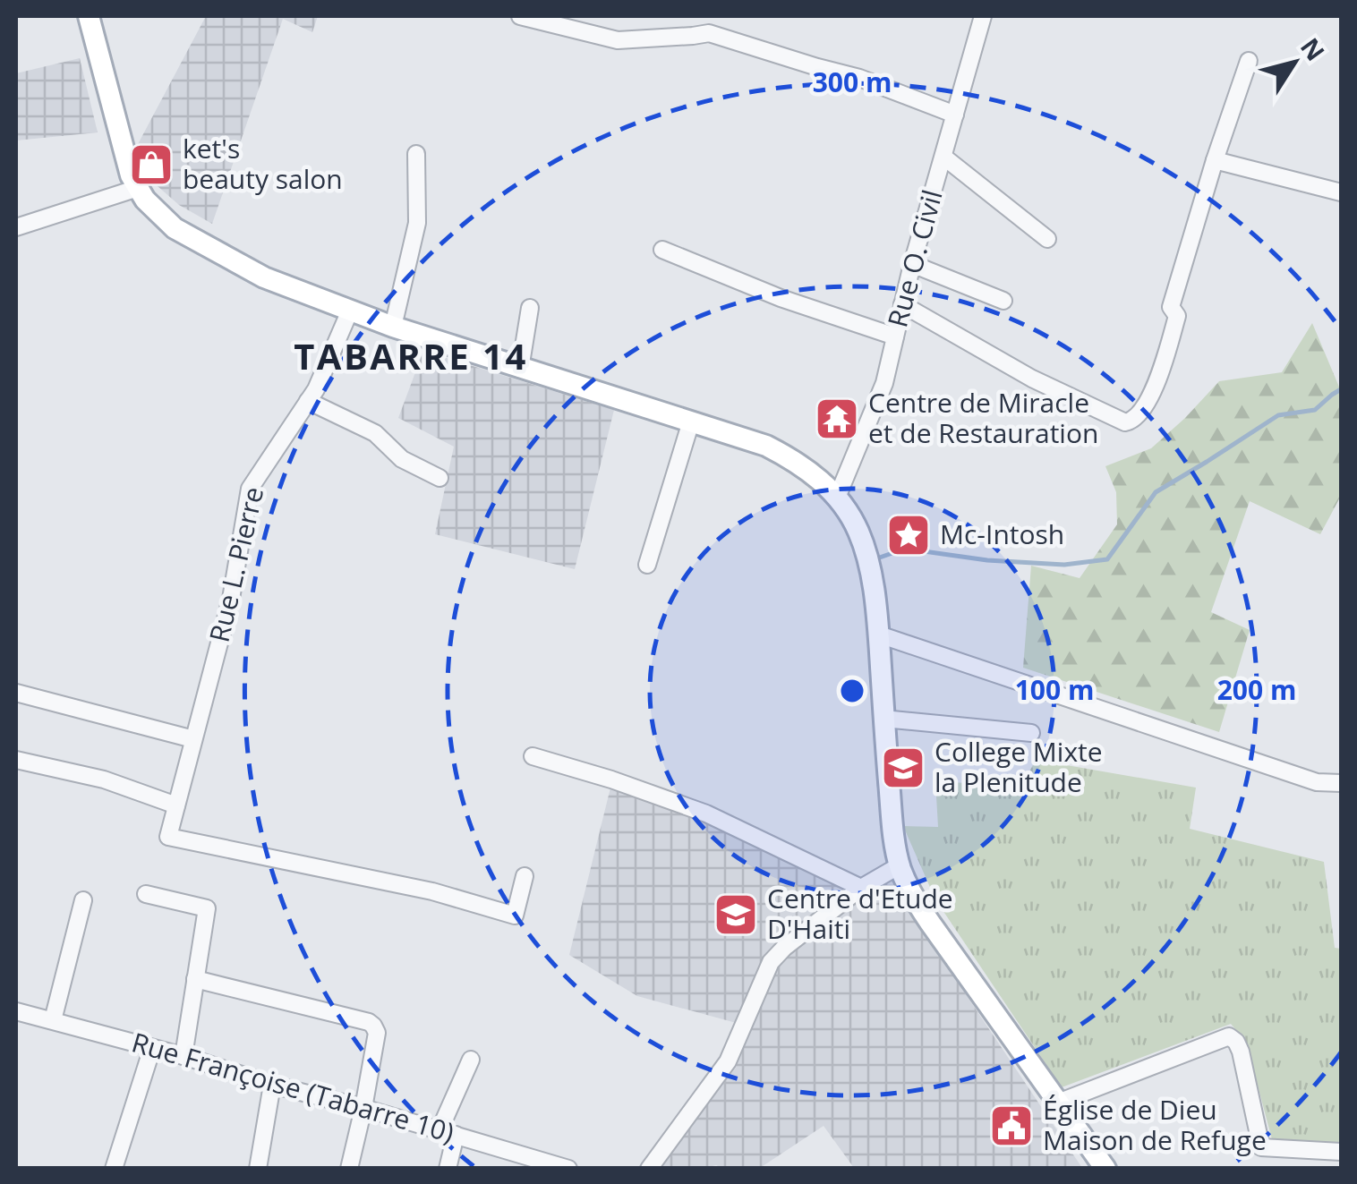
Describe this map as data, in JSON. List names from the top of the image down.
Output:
{
  "streets": {
    "street": ["Rue O. Civil", "Rue L. Pierre", "Rue Françoise (Tabarre 10)"]
  },
  "districts": ["TABARRE 14"],
  "places": {
    "shop": ["ket's beauty salon"],
    "temple": ["Centre de Miracle et de Restauration"],
    "place": ["Mc-Intosh"],
    "school or university": ["College Mixte la Plenitude", "Centre d'Etude D'Haiti"],
    "public building": ["Église de Dieu Maison de Refuge"]
  },
  "north": "top right",
  "rings": ["300 m", "100 m", "200 m"]
}
